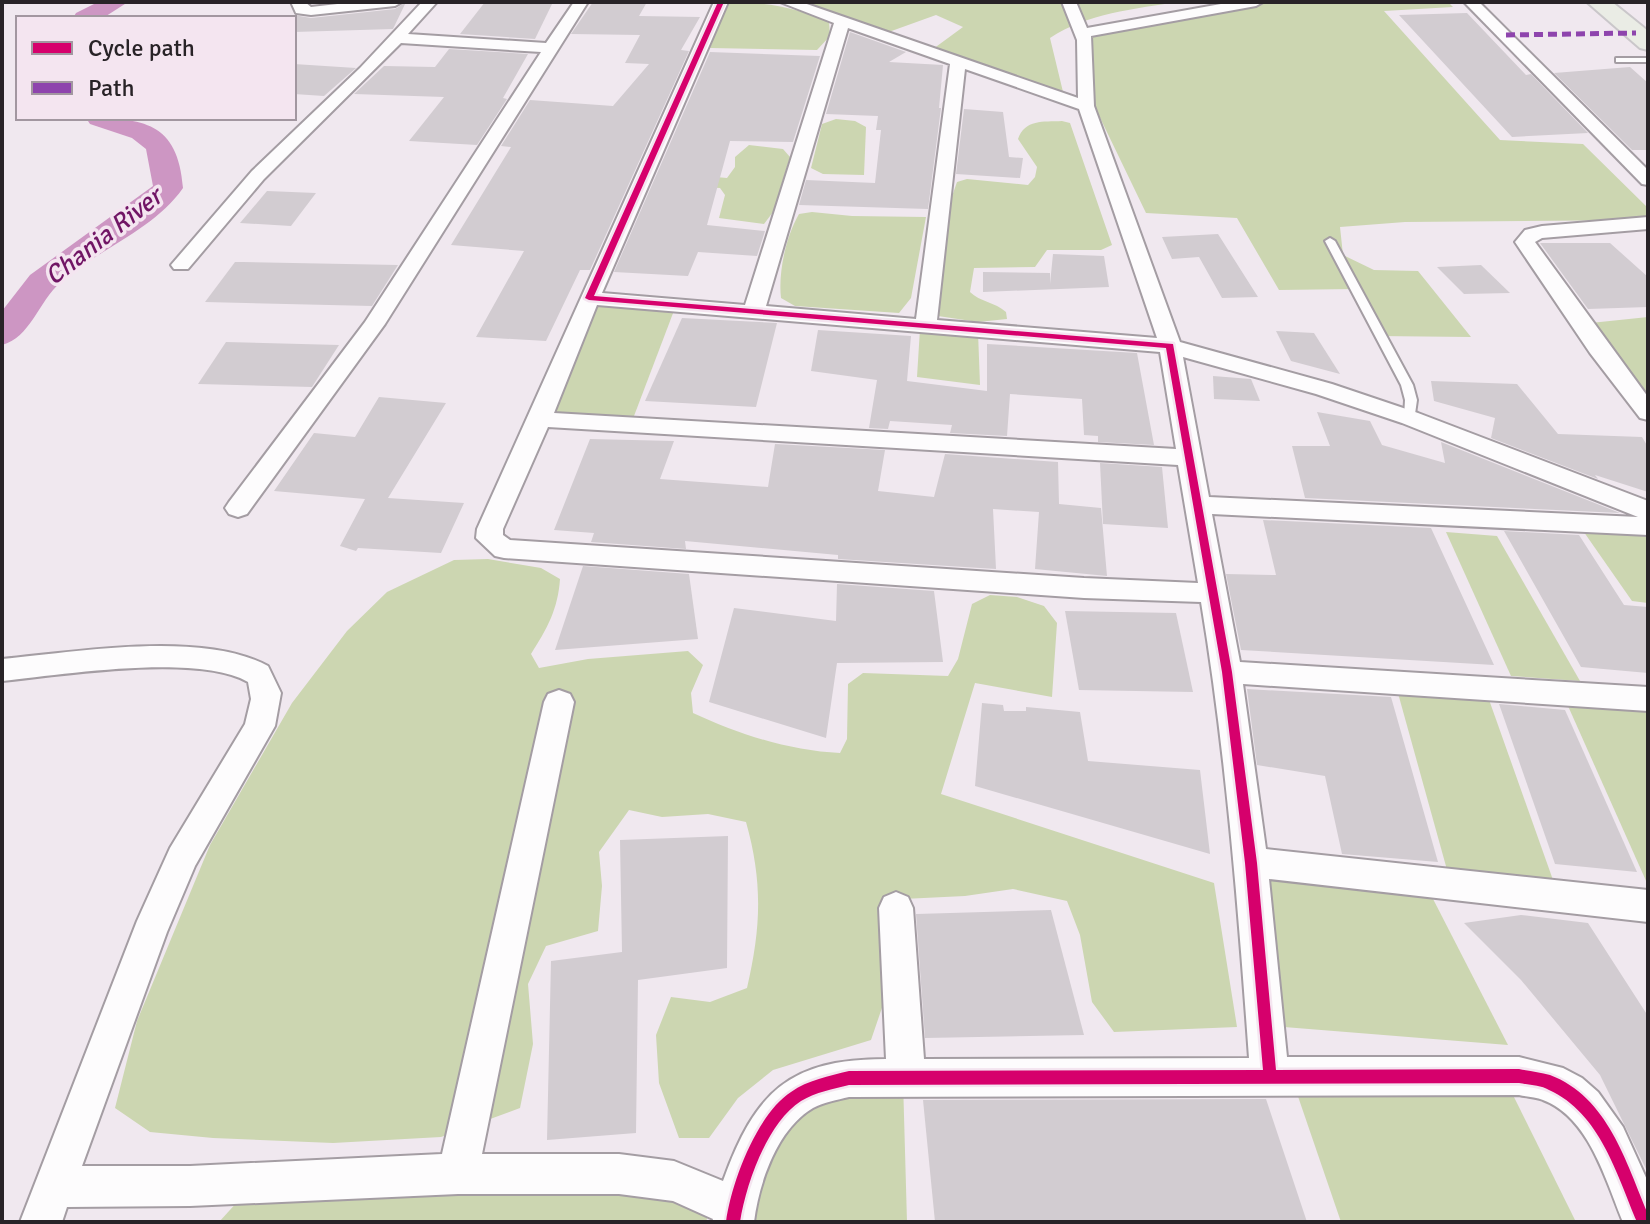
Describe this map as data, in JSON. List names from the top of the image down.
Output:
{
  "water": ["Chania River"],
  "legend": ["Cycle path", "Path"]
}
